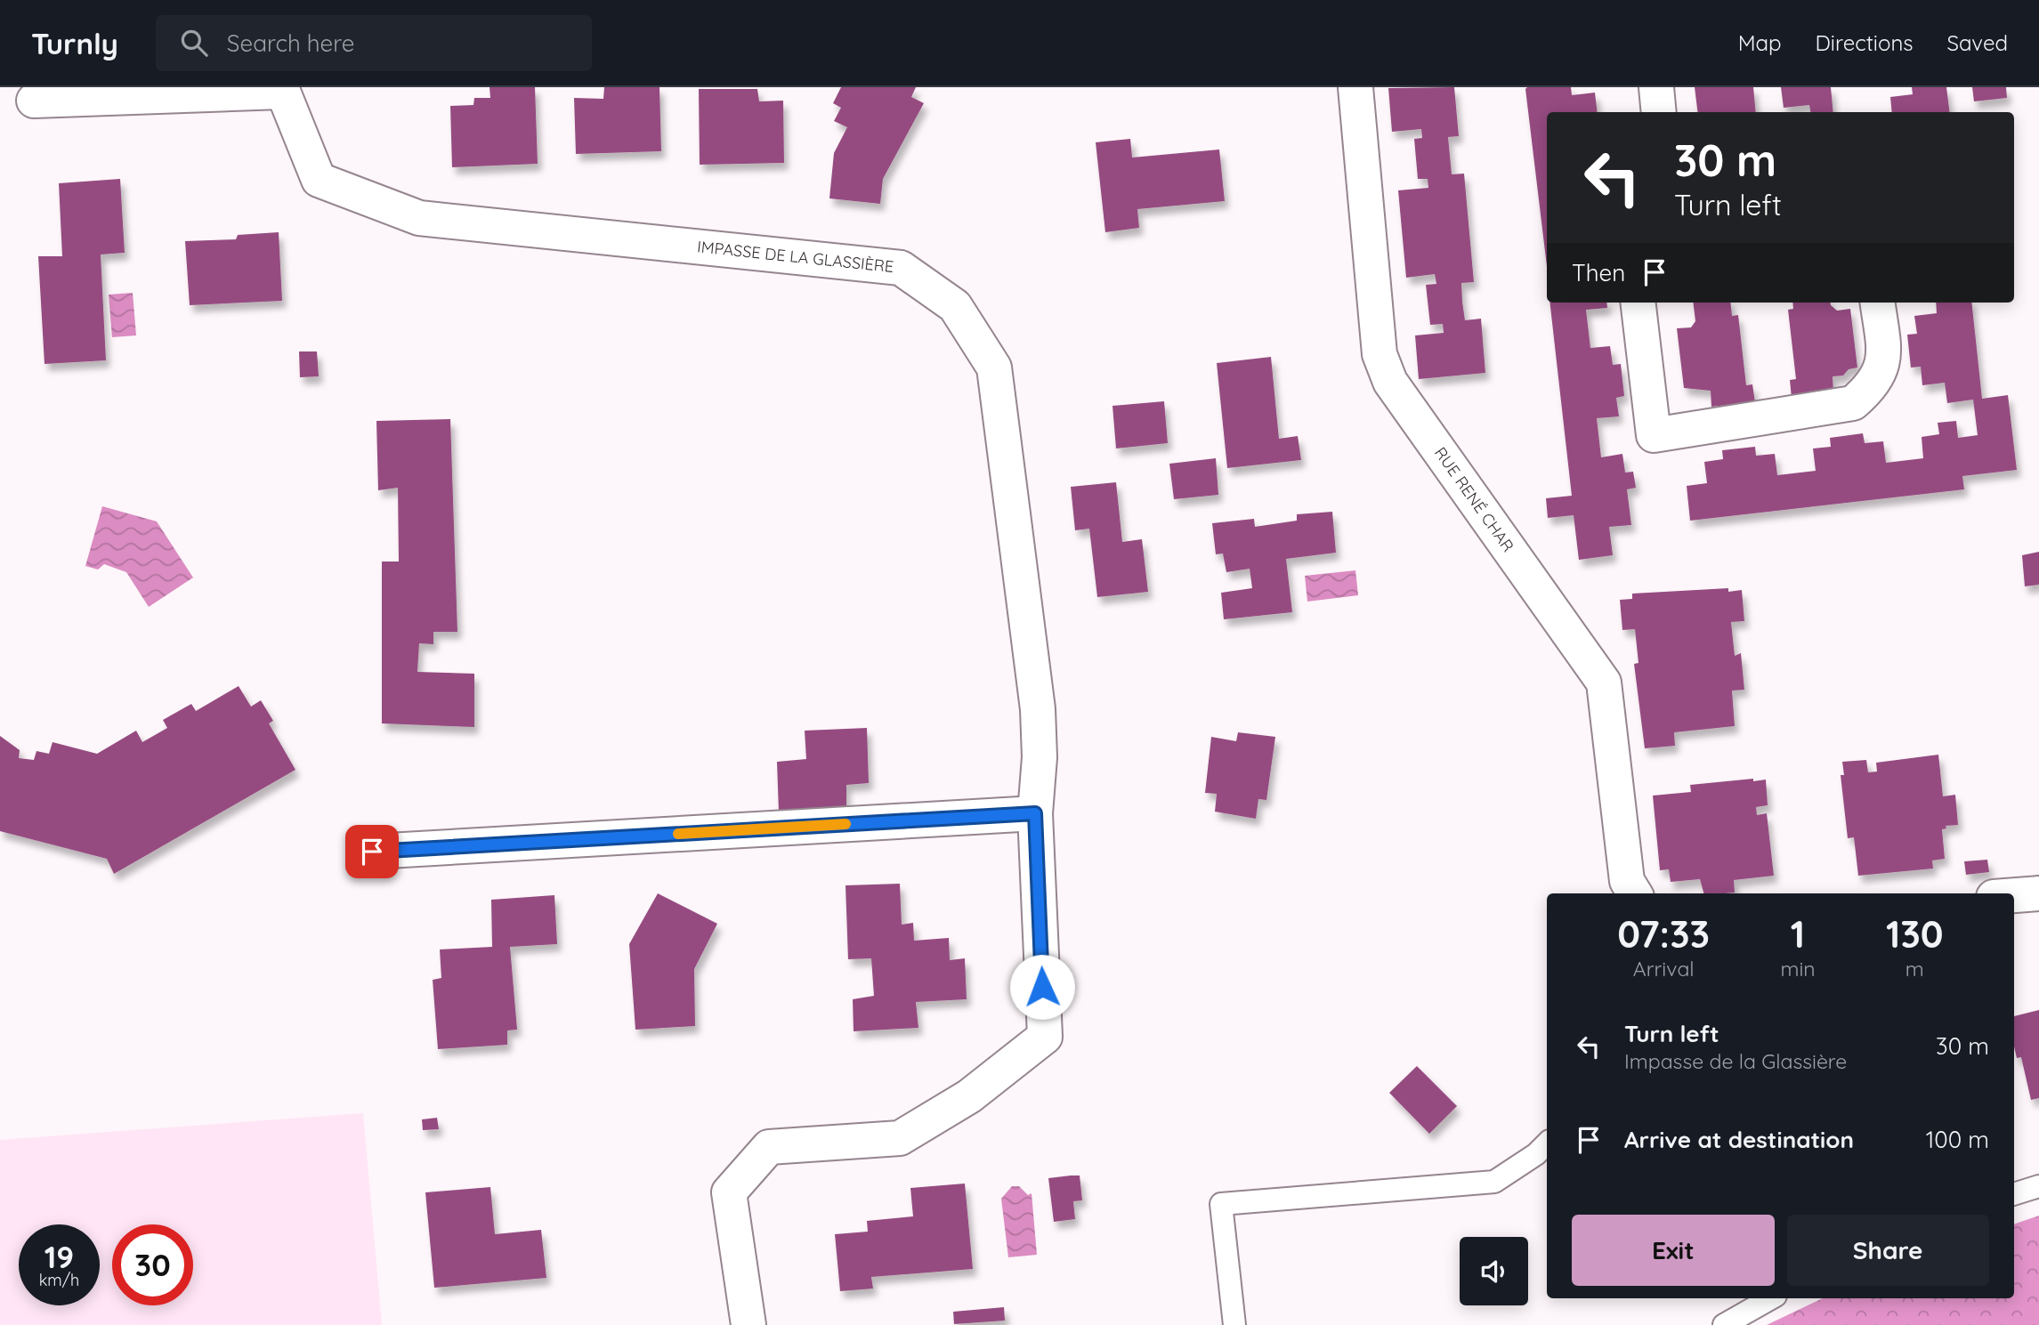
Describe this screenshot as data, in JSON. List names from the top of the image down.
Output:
{
  "streets": {
    "street": ["IMPASSE DE LA GLASSIÈRE", "RUE RENÉ CHAR"]
  },
  "page": {
    "header": "Turnly",
    "search": "Search here",
    "nav": ["Map", "Directions", "Saved"],
    "turn": ["30 m", "Turn left"],
    "then": "Then",
    "eta": [
      "07:33",
      "Arrival",
      "1",
      "min",
      "130",
      "m"
    ],
    "list": [
      {
        "name": "Turn left",
        "note": "Impasse de la Glassière",
        "value": "30 m"
      },
      {
        "name": "Arrive at destination",
        "value": "100 m"
      }
    ],
    "buttons": ["Exit", "Share"],
    "speed": "19 km/h",
    "limit": "30"
  }
}
